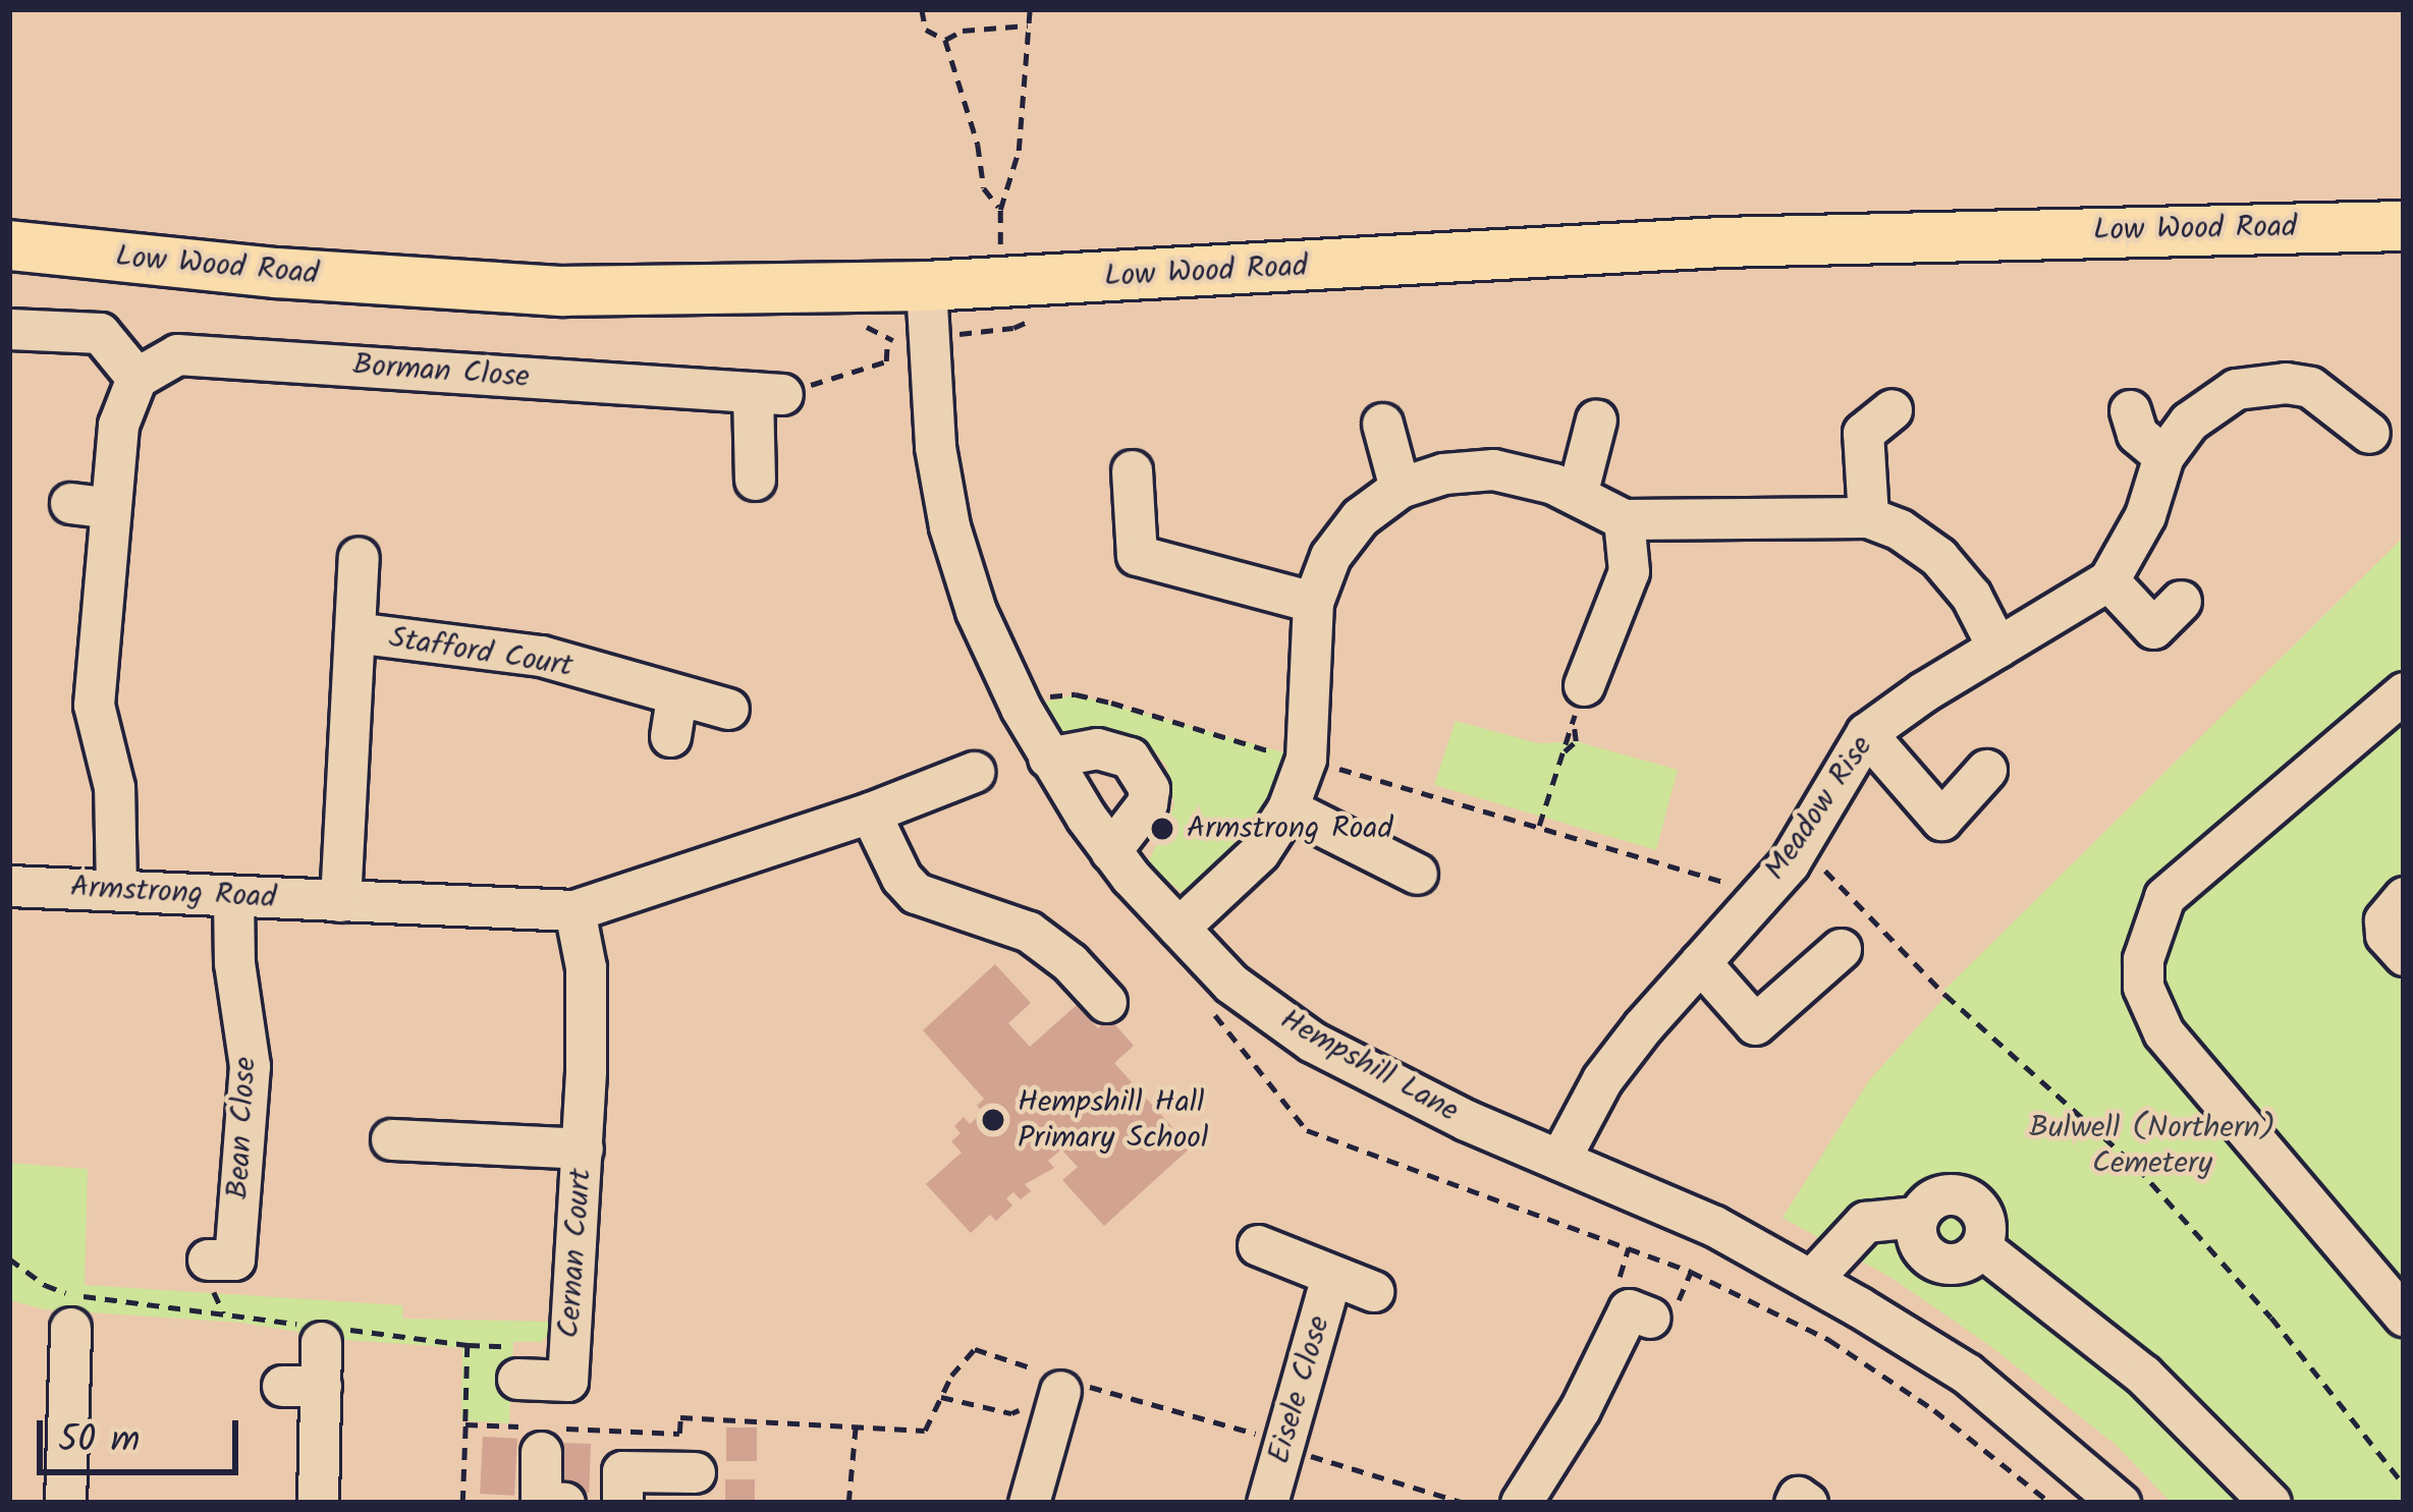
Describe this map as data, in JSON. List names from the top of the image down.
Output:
{
  "streets": {
    "main road": ["Low Wood Road"],
    "street": [
      "Borman Close",
      "Stafford Court",
      "Meadow Rise",
      "Armstrong Road",
      "Hempshill Lane",
      "Bean Close",
      "Cernan Court",
      "Eisele Close"
    ]
  },
  "crossings": [
    ["Low Wood Road", "Hempshill Lane"],
    ["Stafford Court", "Armstrong Road"],
    ["Meadow Rise", "Hempshill Lane"],
    ["Armstrong Road", "Bean Close"],
    ["Armstrong Road", "Cernan Court"]
  ],
  "parks": ["Bulwell (Northern) Cemetery"],
  "places": ["Armstrong Road", "Hempshill Hall Primary School"],
  "scale_bar": "50 m"
}
